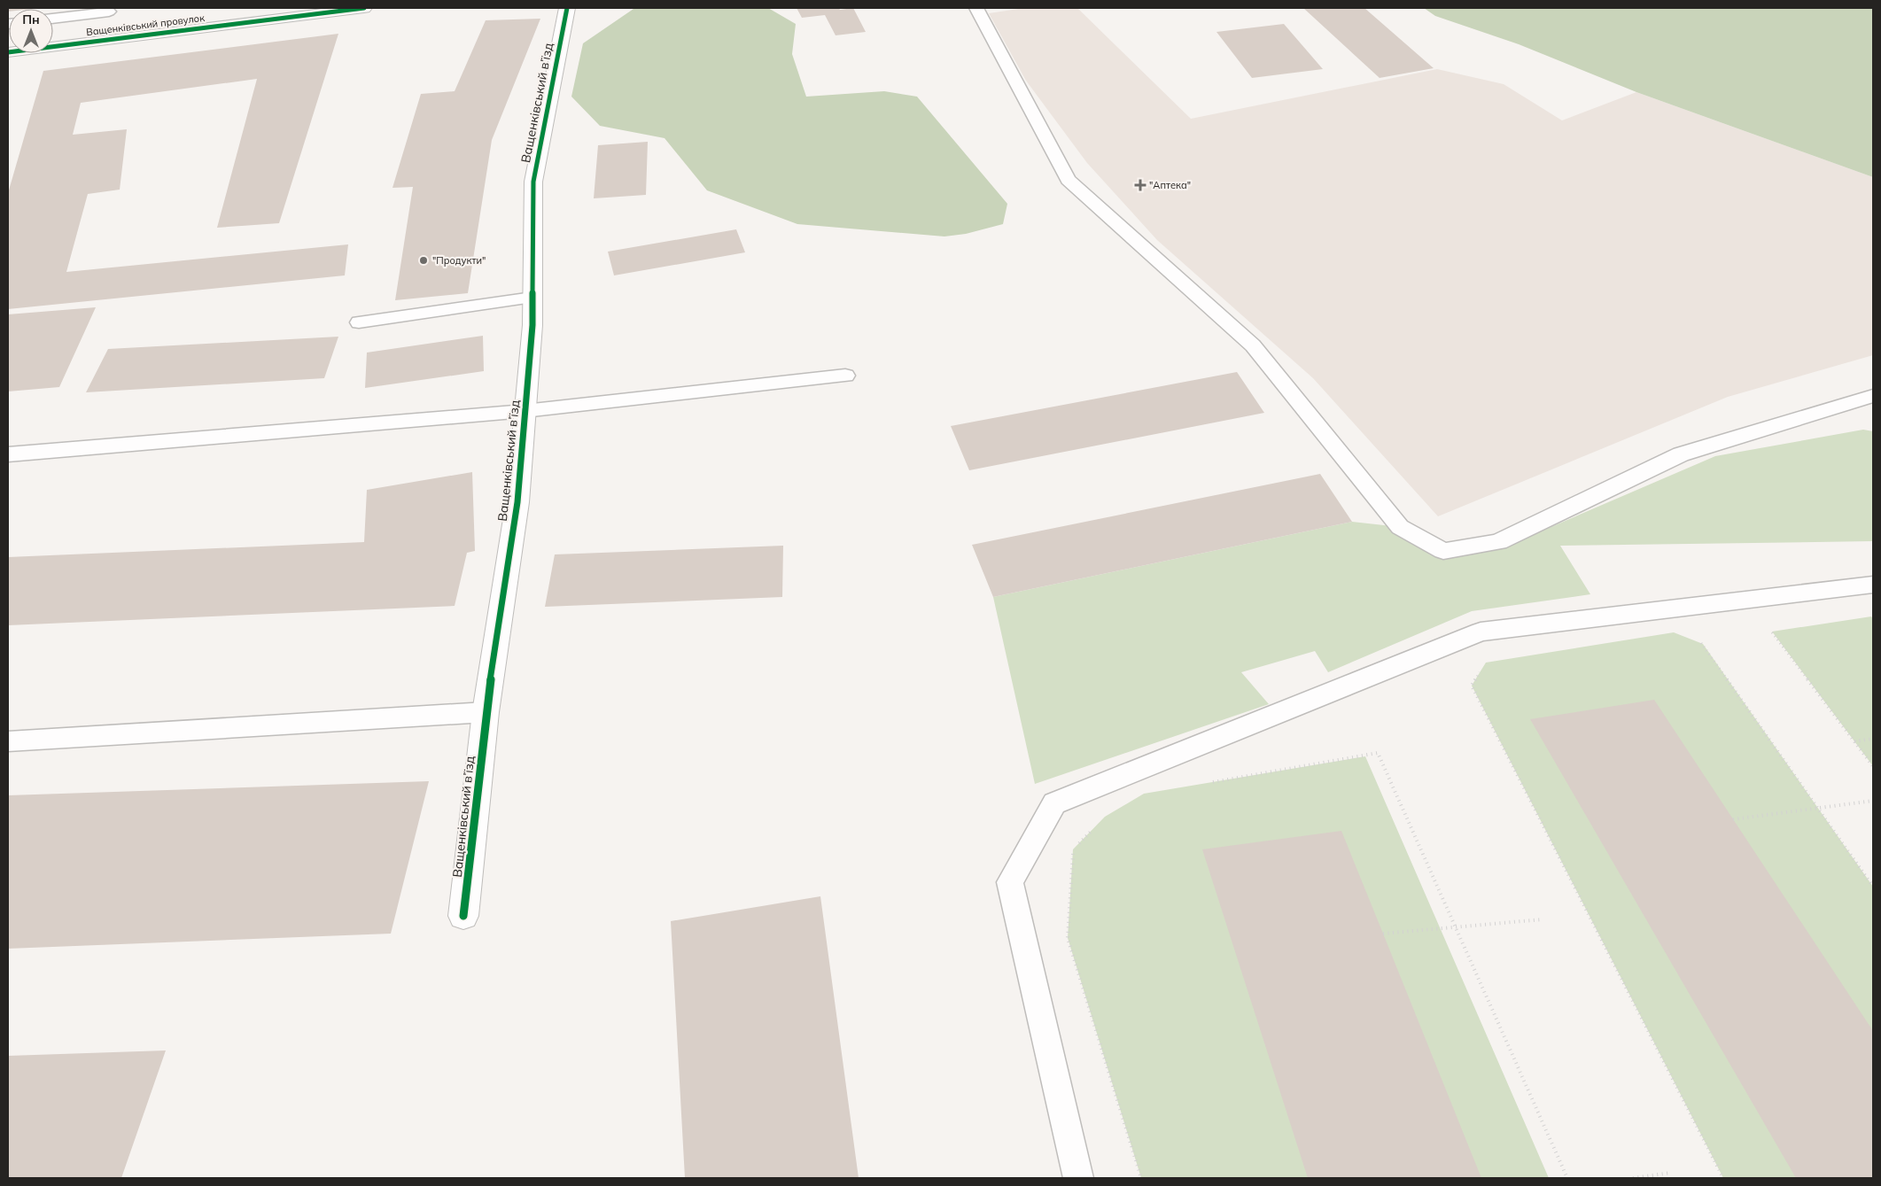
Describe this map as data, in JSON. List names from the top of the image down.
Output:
{
  "streets": {
    "street": ["Ващенківський провулок", "Ващенківський в’їзд"]
  },
  "places": {
    "health": ["\"Аптека\""],
    "other": ["\"Продукти\""]
  },
  "north": "top"
}
